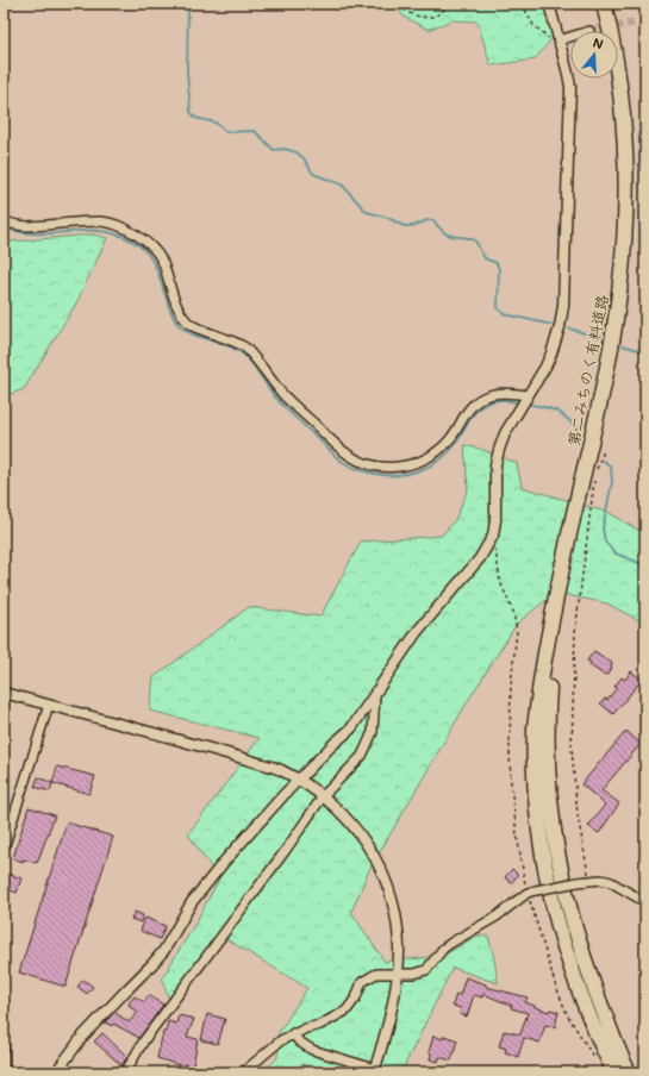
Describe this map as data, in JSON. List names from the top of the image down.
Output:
{
  "streets": {
    "highway": ["第二みちのく有料道路"]
  },
  "north": "top"
}
